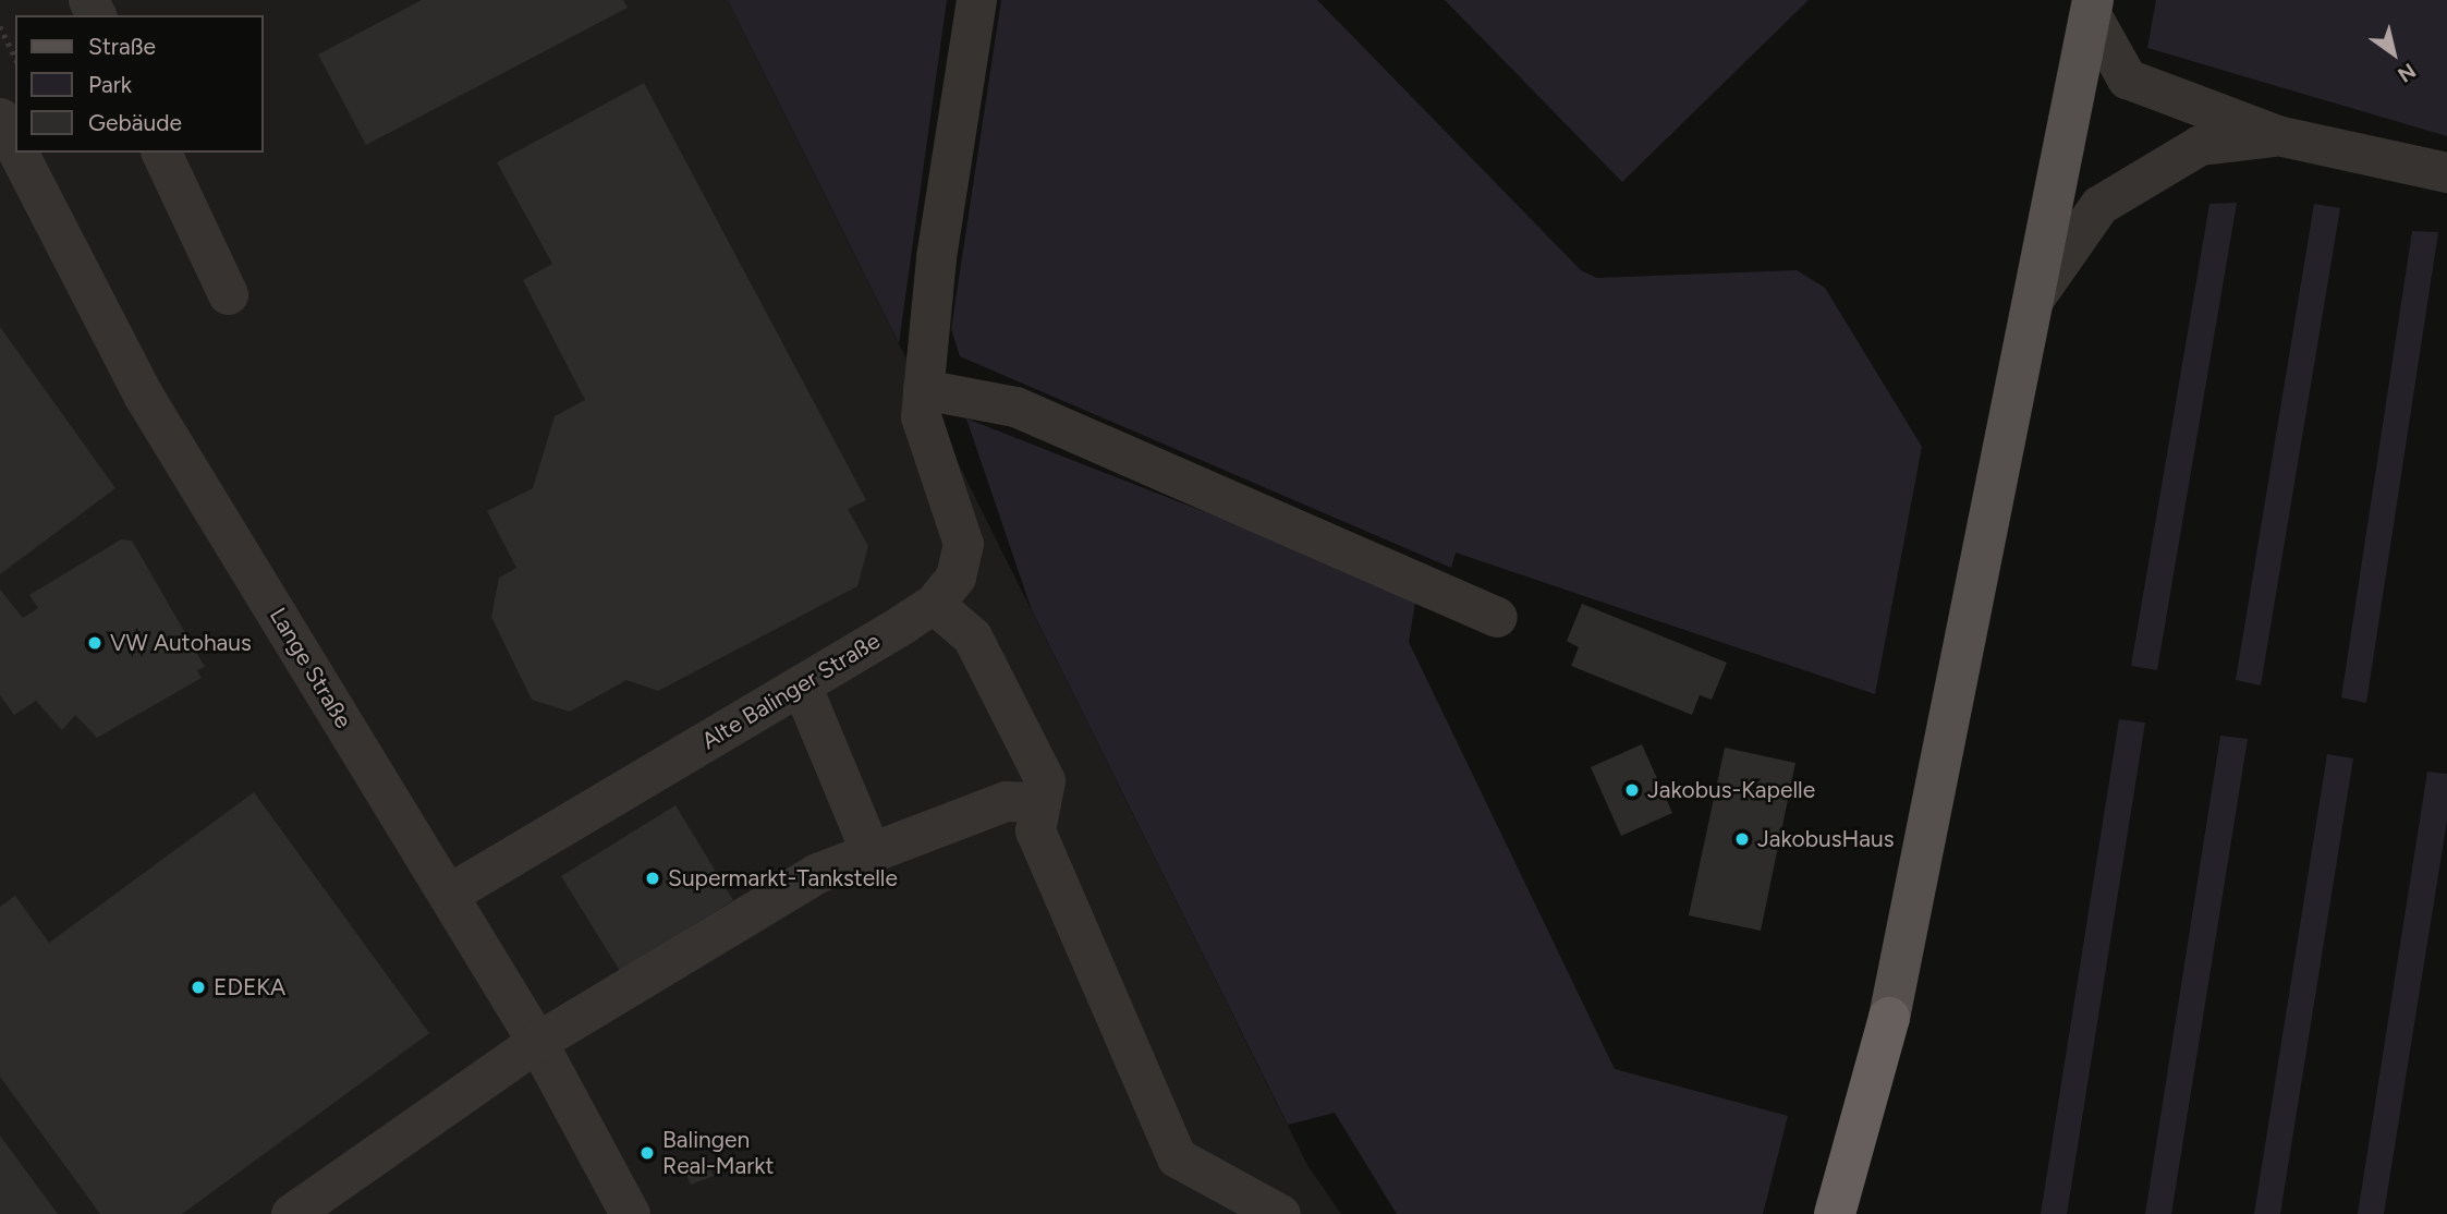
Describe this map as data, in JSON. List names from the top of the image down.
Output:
{
  "streets": {
    "street": ["Lange Straße", "Alte Balinger Straße"]
  },
  "crossings": [
    ["Lange Straße", "Alte Balinger Straße"]
  ],
  "places": [
    "VW Autohaus",
    "Jakobus-Kapelle",
    "JakobusHaus",
    "Supermarkt-Tankstelle",
    "EDEKA",
    "Balingen Real-Markt"
  ],
  "legend": ["Straße", "Park", "Gebäude"],
  "north": "bottom right"
}
